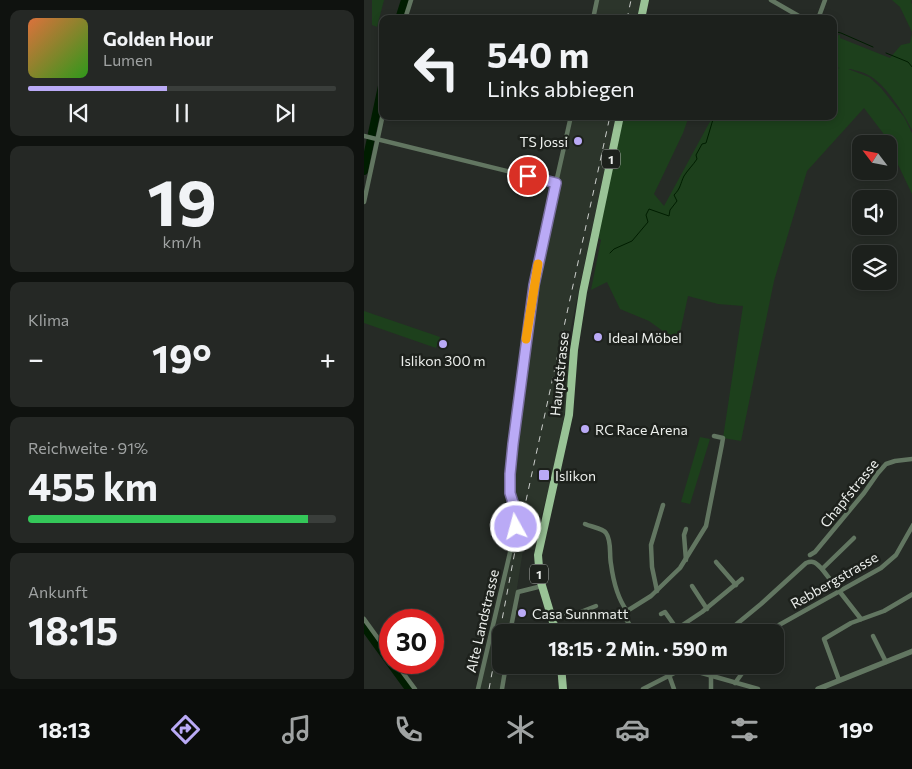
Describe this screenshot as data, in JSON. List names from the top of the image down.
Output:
{
  "streets": {
    "main road": ["1", "Hauptstrasse"],
    "street": ["Chapfstrasse", "Rebbergstrasse", "Alte Landstrasse"]
  },
  "places": {
    "other": [
      "TS Jossi",
      "Ideal Möbel",
      "Islikon 300 m",
      "RC Race Arena",
      "Casa Sunnmatt"
    ],
    "transit": ["Islikon"]
  },
  "north": "top left",
  "page": {
    "turn": ["540 m", "Links abbiegen"],
    "song": ["Golden Hour", "Lumen"],
    "tile": [
      ["19", "km/h"],
      "Klima",
      ["Reichweite · 91%", "455 km"],
      ["Ankunft", "18:15"]
    ],
    "heat": ["−", "19°", "+"],
    "limit": "30",
    "trip": "18:15 · 2 Min. · 590 m",
    "tabs": ["18:13", "19°"]
  }
}
